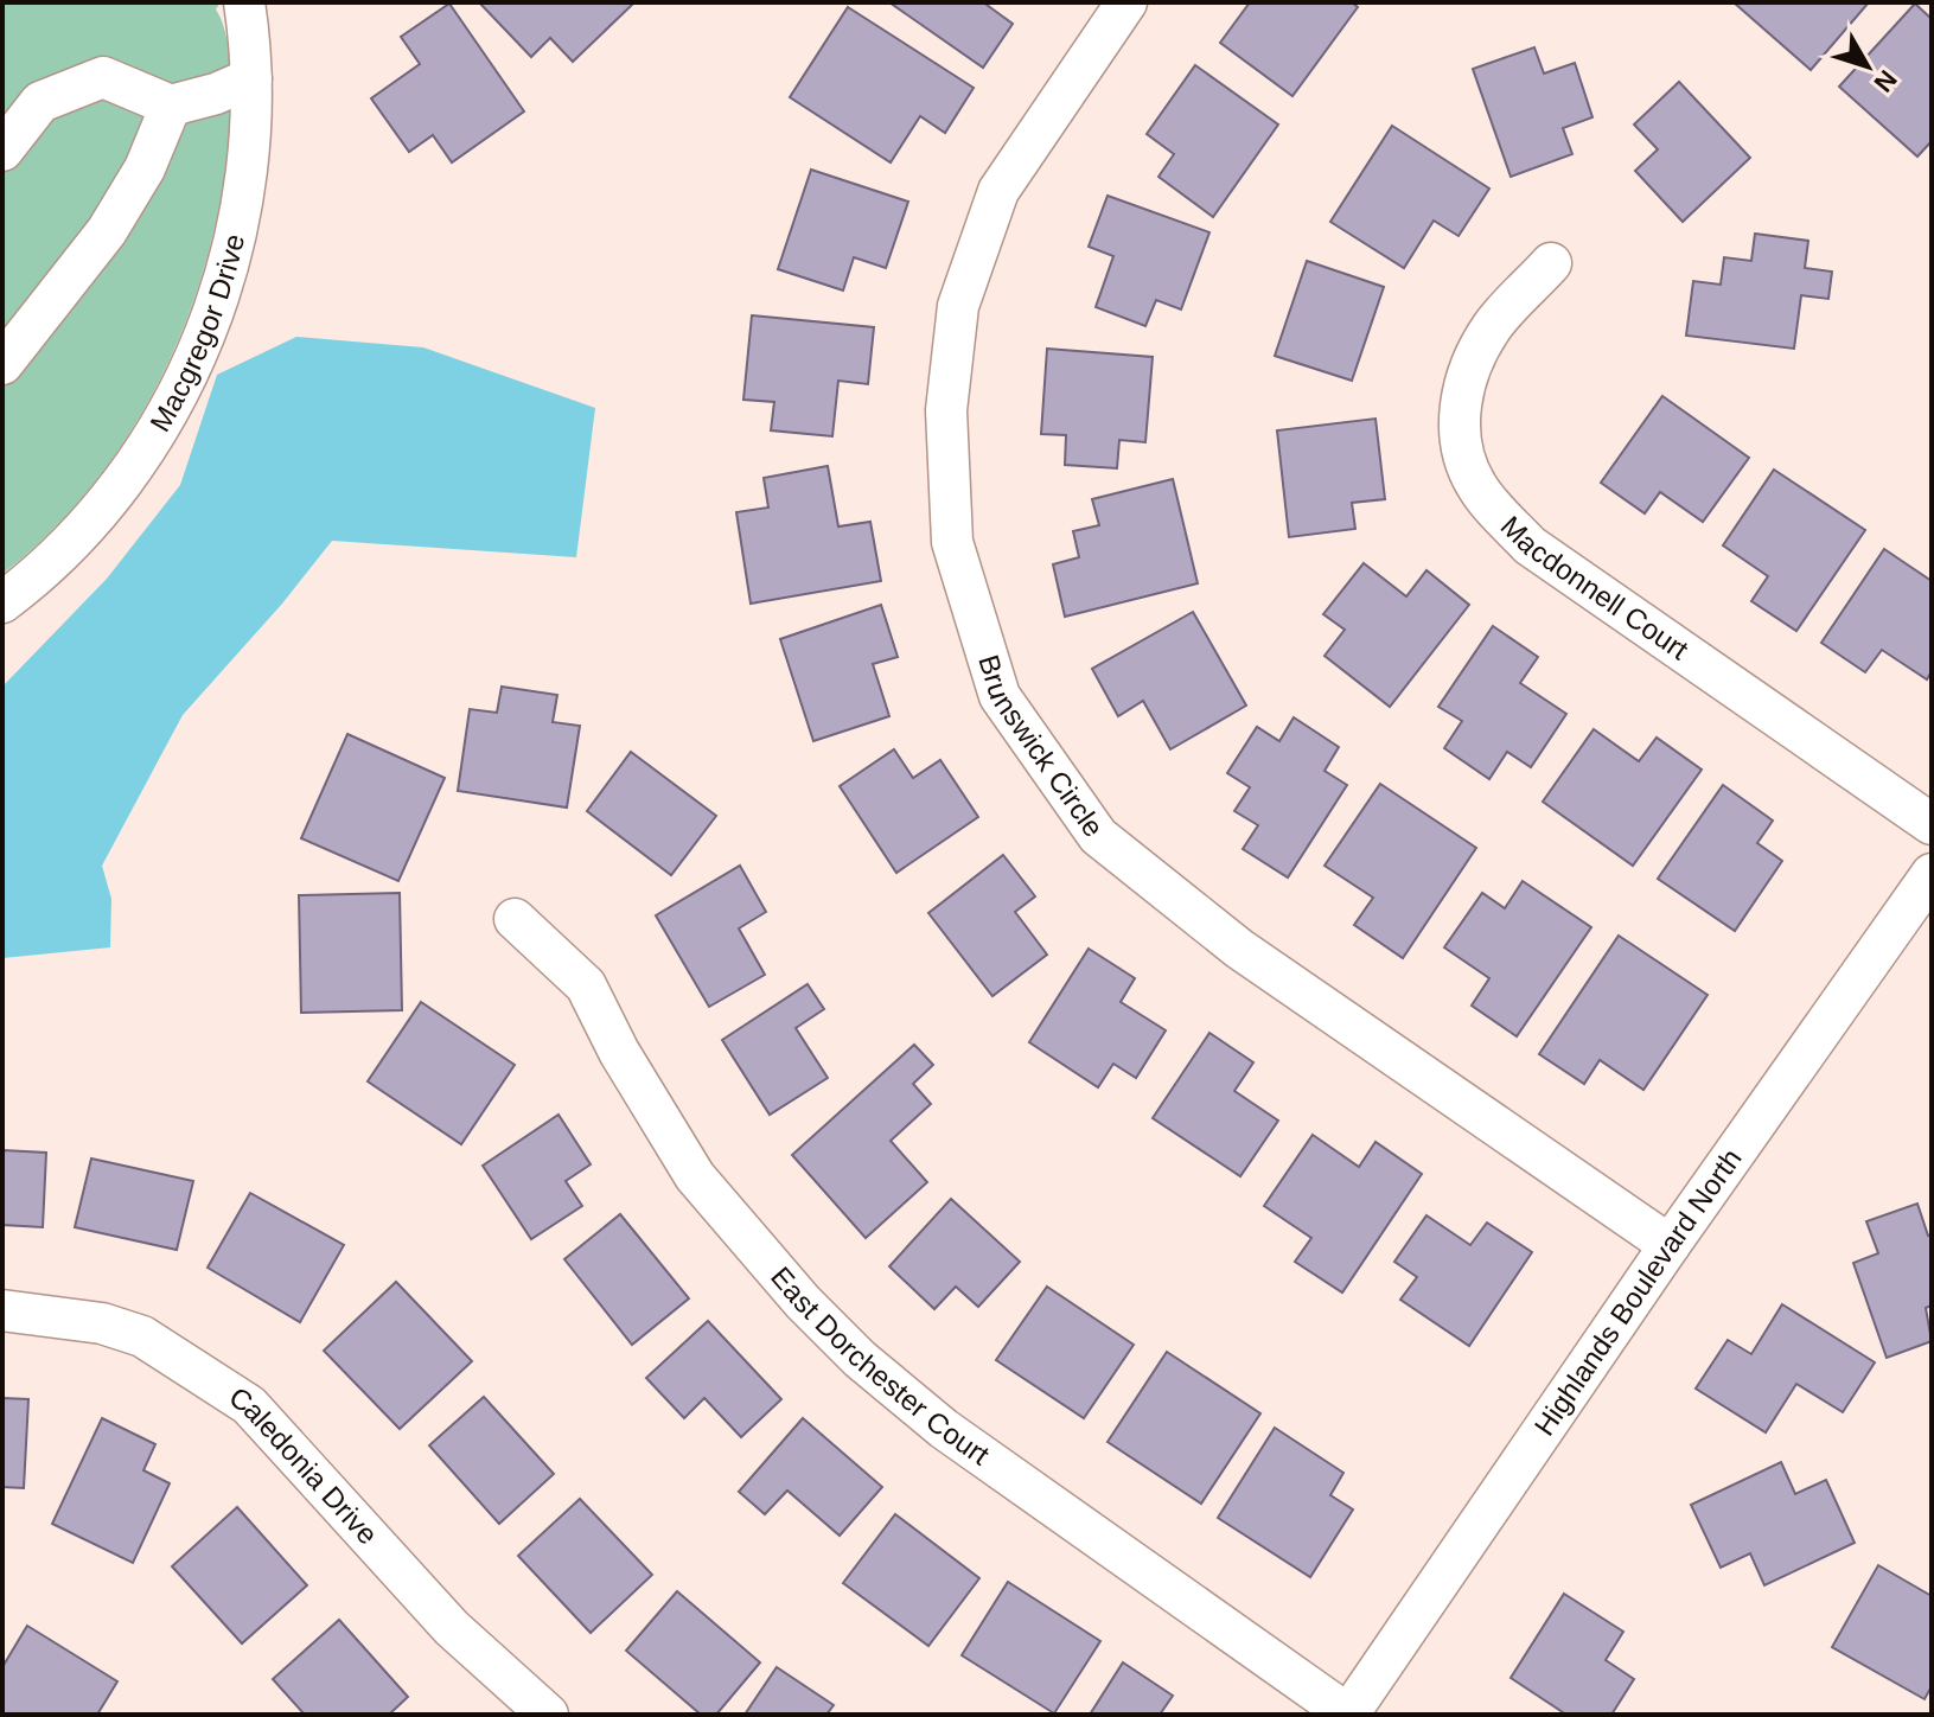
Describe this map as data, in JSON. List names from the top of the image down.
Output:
{
  "streets": {
    "street": [
      "Macgregor Drive",
      "Macdonnell Court",
      "Brunswick Circle",
      "Highlands Boulevard North",
      "East Dorchester Court",
      "Caledonia Drive"
    ]
  },
  "crossings": [
    ["Brunswick Circle", "Highlands Boulevard North"],
    ["Highlands Boulevard North", "East Dorchester Court"]
  ],
  "north": "bottom right"
}
